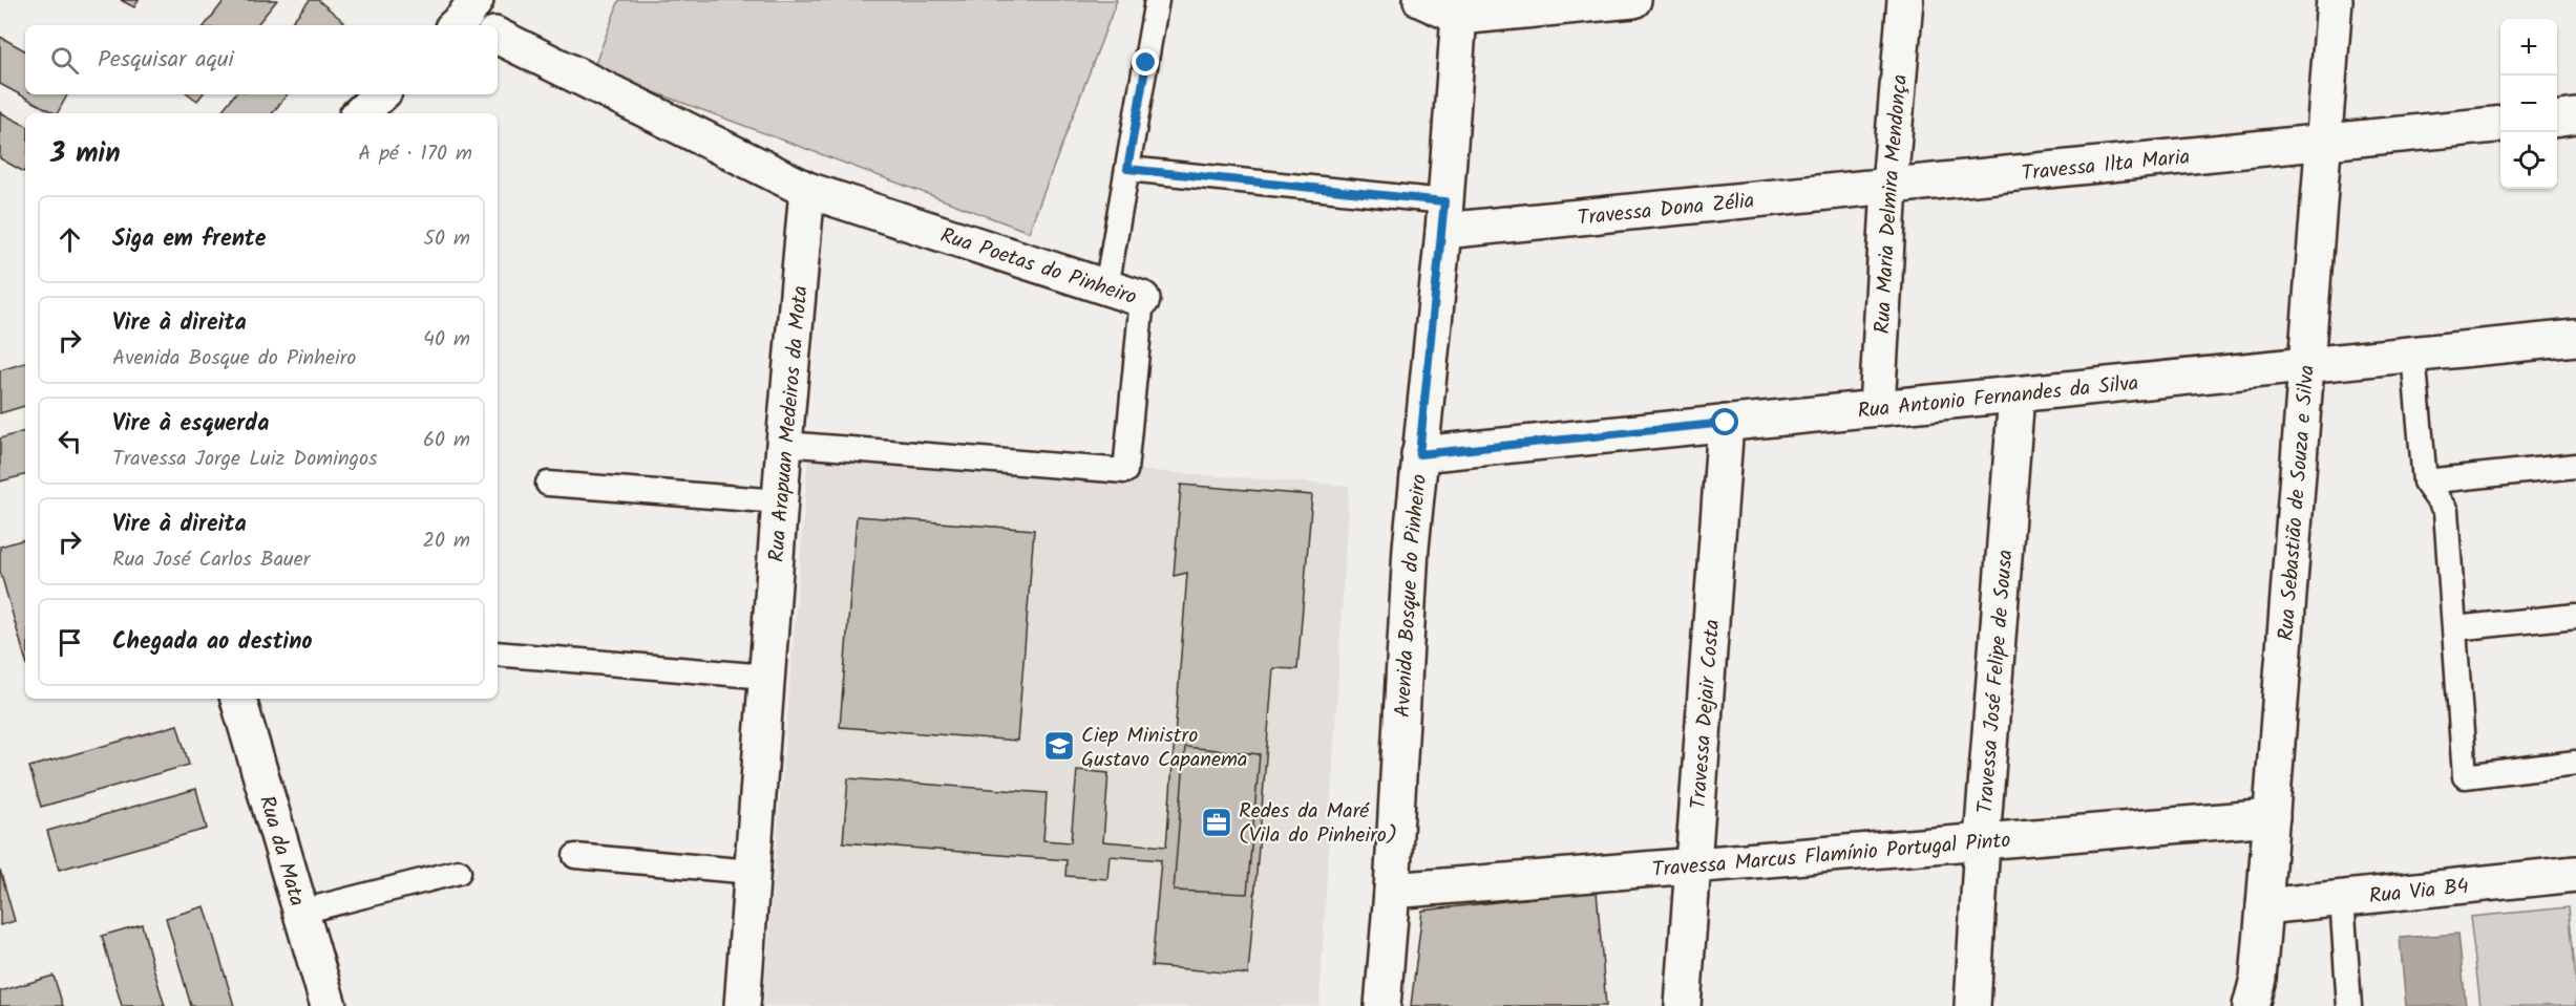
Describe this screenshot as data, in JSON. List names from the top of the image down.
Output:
{
  "streets": {
    "street": [
      "Travessa Ilta Maria",
      "Rua Maria Delmira Mendonça",
      "Travessa Dona Zélia",
      "Rua Poetas do Pinheiro",
      "Rua Antonio Fernandes da Silva",
      "Rua Arapuan Medeiros da Mota",
      "Rua Sebastião de Souza e Silva",
      "Avenida Bosque do Pinheiro",
      "Travessa José Felipe de Sousa",
      "Travessa Dejair Costa",
      "Rua da Mata",
      "Travessa Marcus Flamínio Portugal Pinto",
      "Rua Via B4"
    ]
  },
  "crossings": [
    ["Travessa Ilta Maria", "Rua Maria Delmira Mendonça"],
    ["Travessa Ilta Maria", "Travessa Dona Zélia"],
    ["Travessa Ilta Maria", "Rua Sebastião de Souza e Silva"],
    ["Rua Maria Delmira Mendonça", "Travessa Dona Zélia"],
    ["Rua Maria Delmira Mendonça", "Rua Antonio Fernandes da Silva"],
    ["Travessa Dona Zélia", "Avenida Bosque do Pinheiro"],
    ["Rua Poetas do Pinheiro", "Rua Arapuan Medeiros da Mota"],
    ["Rua Antonio Fernandes da Silva", "Rua Sebastião de Souza e Silva"],
    ["Rua Antonio Fernandes da Silva", "Avenida Bosque do Pinheiro"],
    ["Rua Antonio Fernandes da Silva", "Travessa José Felipe de Sousa"],
    ["Rua Antonio Fernandes da Silva", "Travessa Dejair Costa"],
    ["Rua Sebastião de Souza e Silva", "Travessa Marcus Flamínio Portugal Pinto"],
    ["Rua Sebastião de Souza e Silva", "Rua Via B4"],
    ["Avenida Bosque do Pinheiro", "Travessa Marcus Flamínio Portugal Pinto"],
    ["Travessa José Felipe de Sousa", "Travessa Marcus Flamínio Portugal Pinto"],
    ["Travessa Dejair Costa", "Travessa Marcus Flamínio Portugal Pinto"]
  ],
  "places": {
    "school or university": ["Ciep Ministro Gustavo Capanema"],
    "office": ["Redes da Maré (Vila do Pinheiro)"]
  },
  "page": {
    "map_buttons": ["+", "−"],
    "search": "Pesquisar aqui",
    "heading": ["3 min", "A pé · 170 m"],
    "list": [
      ["Siga em frente", "50 m"],
      ["Vire à direita", "Avenida Bosque do Pinheiro", "40 m"],
      ["Vire à esquerda", "Travessa Jorge Luiz Domingos", "60 m"],
      ["Vire à direita", "Rua José Carlos Bauer", "20 m"],
      "Chegada ao destino"
    ]
  }
}
